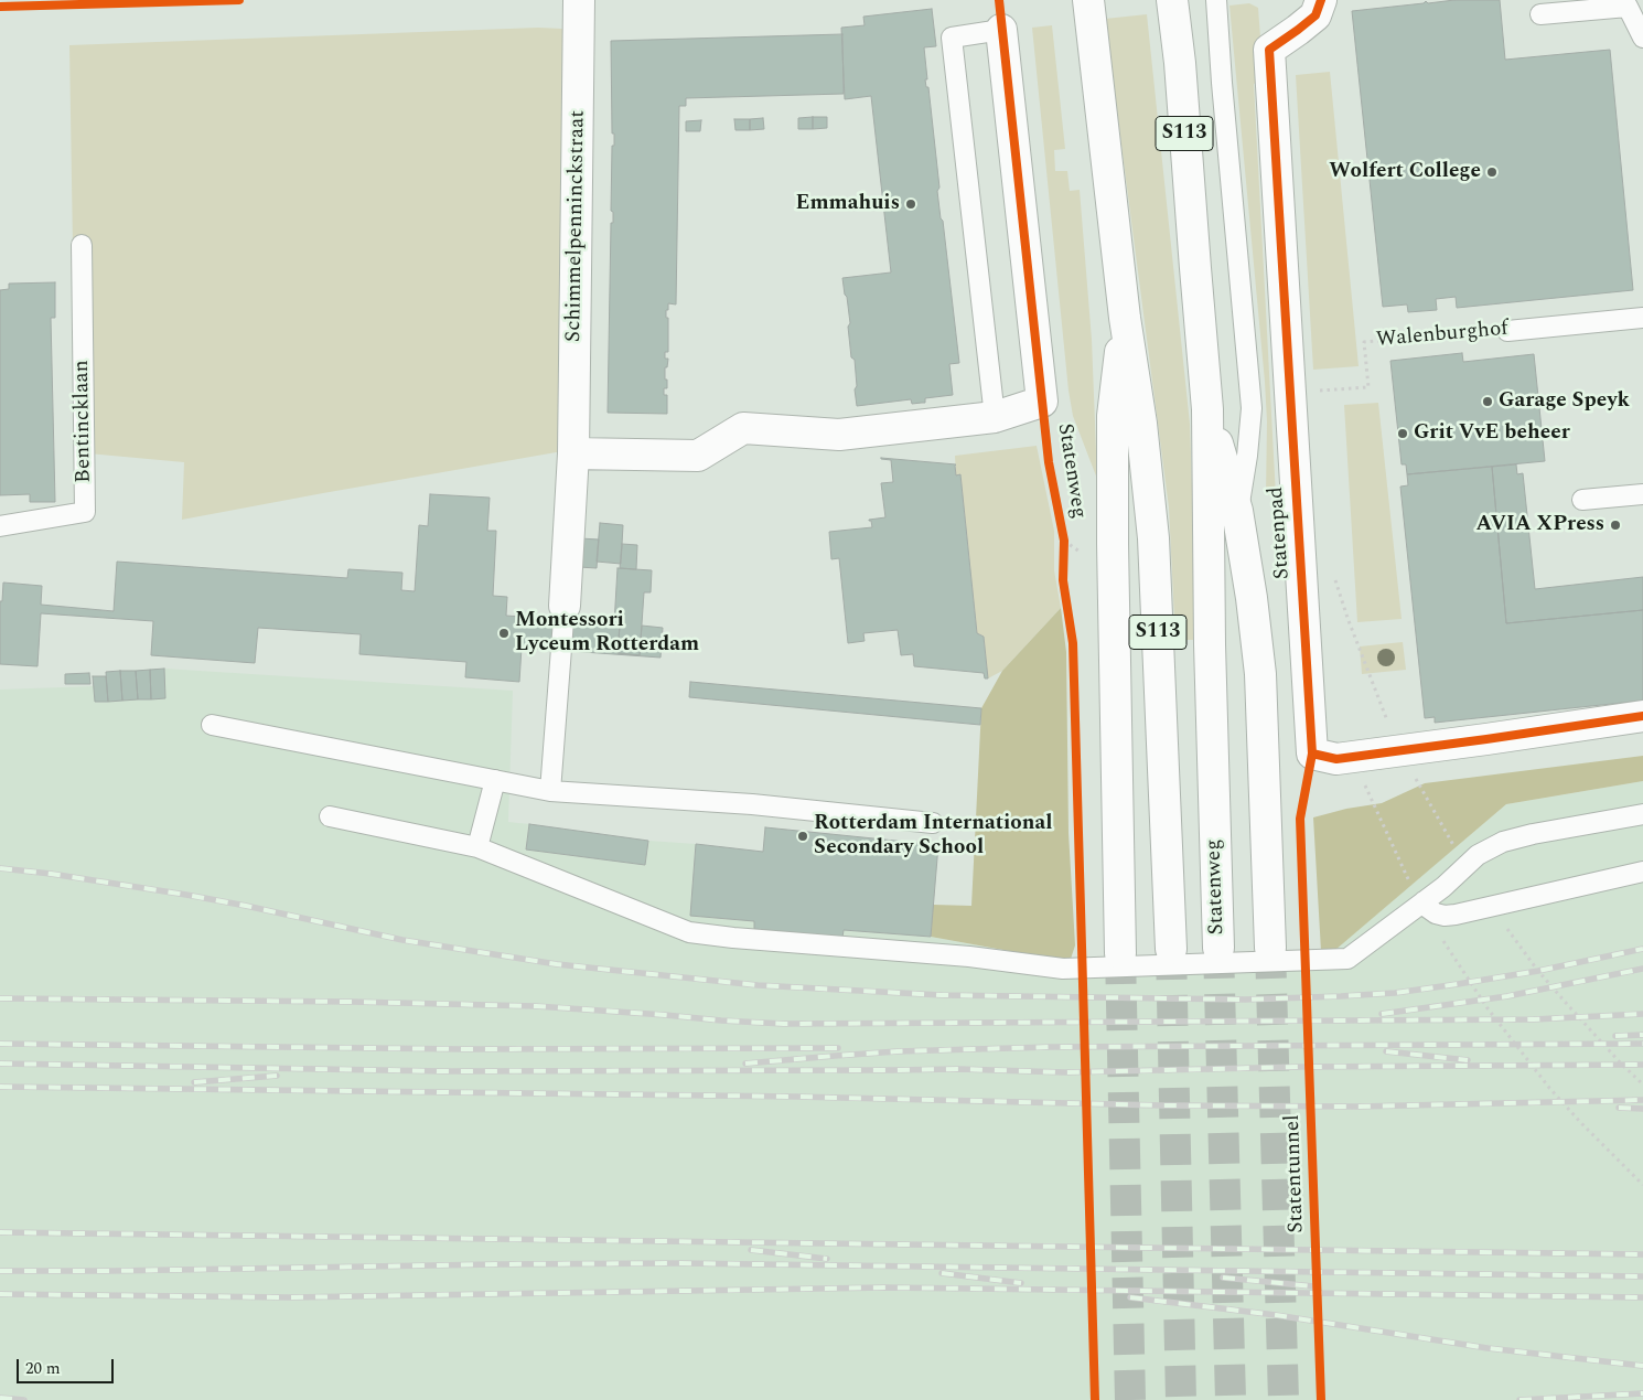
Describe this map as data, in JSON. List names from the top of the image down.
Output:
{
  "streets": {
    "main road": [
      "S113",
      "Schimmelpenninckstraat",
      "Statenweg",
      "Statenpad"
    ],
    "lane": ["Walenburghof", "Bentincklaan"],
    "cycle path": ["Statentunnel"]
  },
  "crossings": [
    ["S113", "Statenweg"],
    ["Walenburghof", "Statenpad"]
  ],
  "places": [
    "Wolfert College",
    "Emmahuis",
    "Garage Speyk",
    "Grit VvE beheer",
    "AVIA XPress",
    "Montessori Lyceum Rotterdam",
    "Rotterdam International Secondary School"
  ],
  "scale_bar": "20 m"
}
